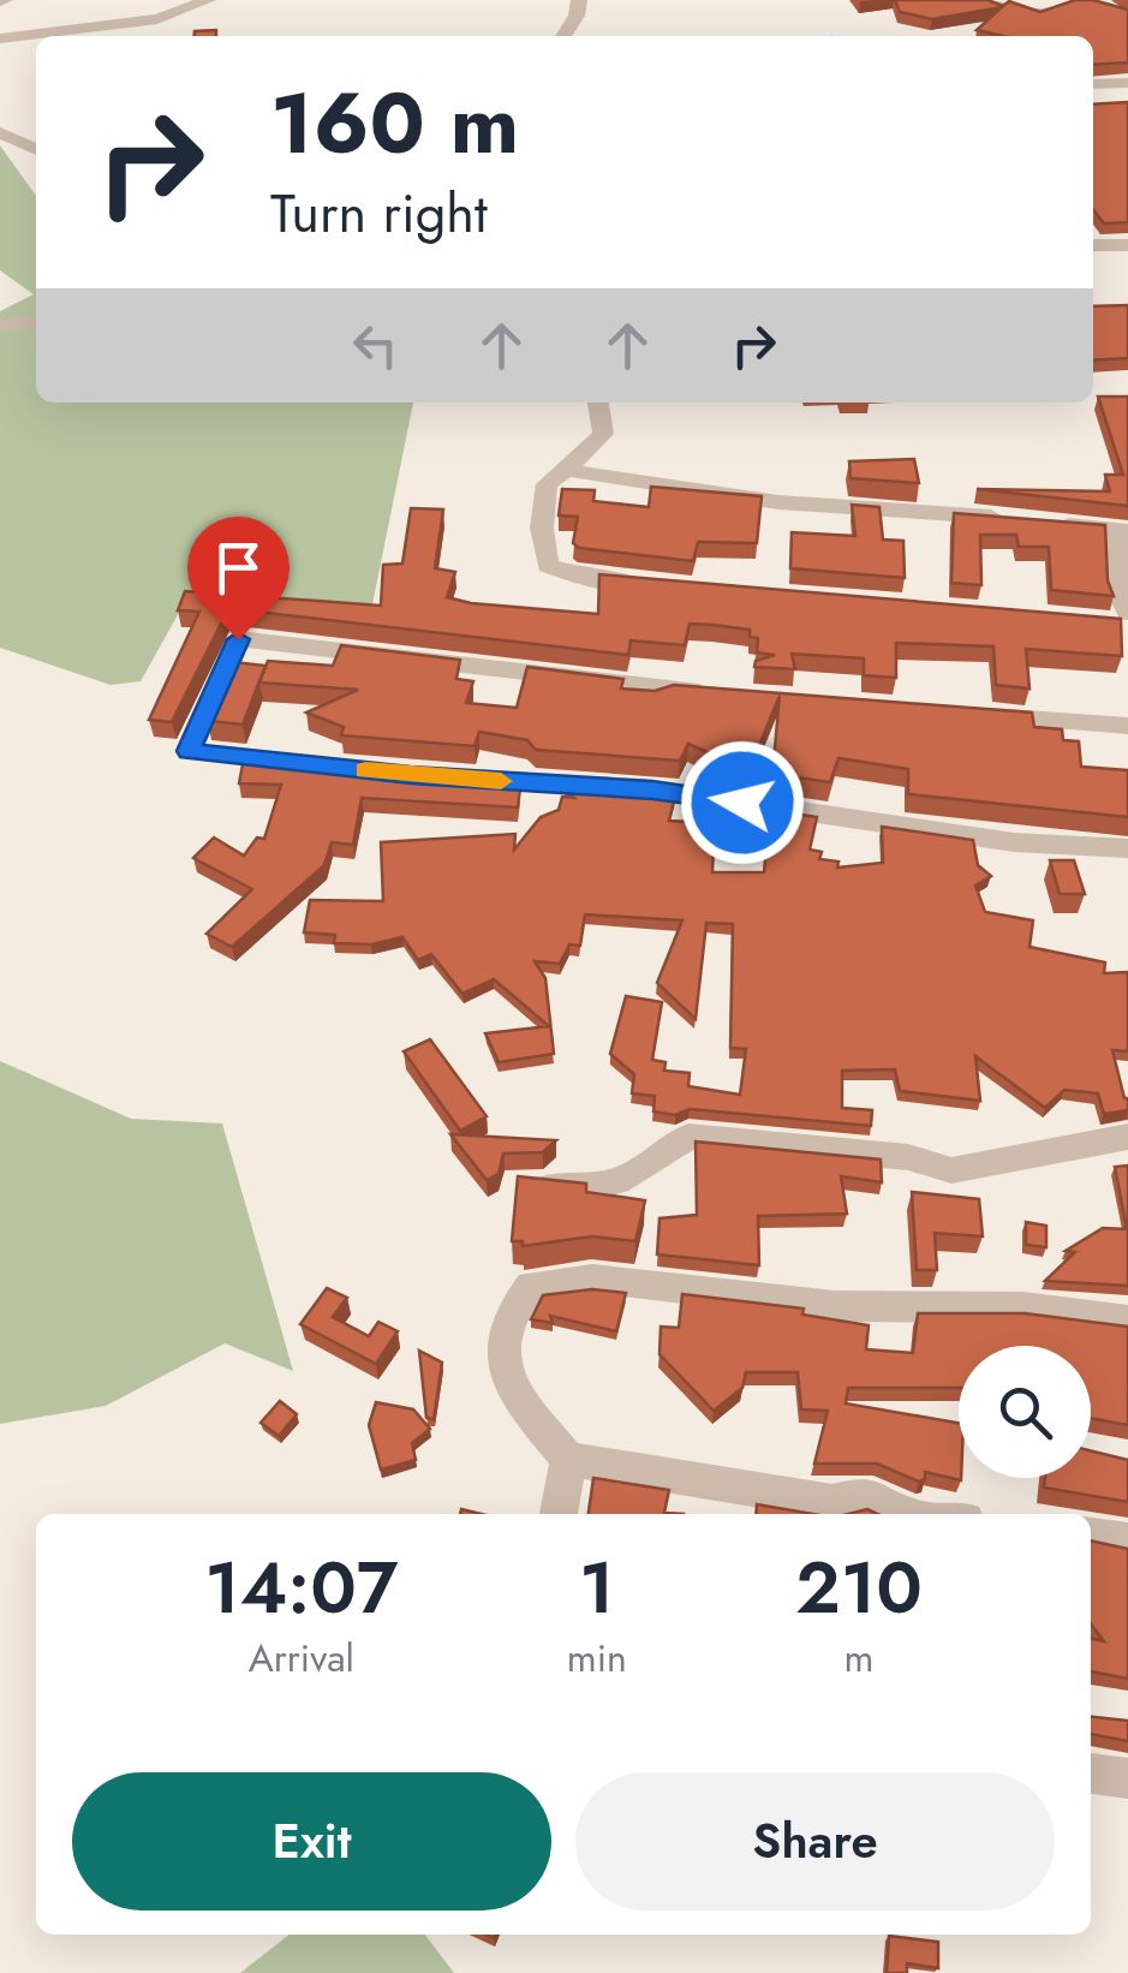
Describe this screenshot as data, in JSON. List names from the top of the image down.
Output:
{
  "page": {
    "turn": ["160 m", "Turn right"],
    "eta": [
      "14:07",
      "Arrival",
      "1",
      "min",
      "210",
      "m"
    ],
    "buttons": ["Exit", "Share"]
  }
}
